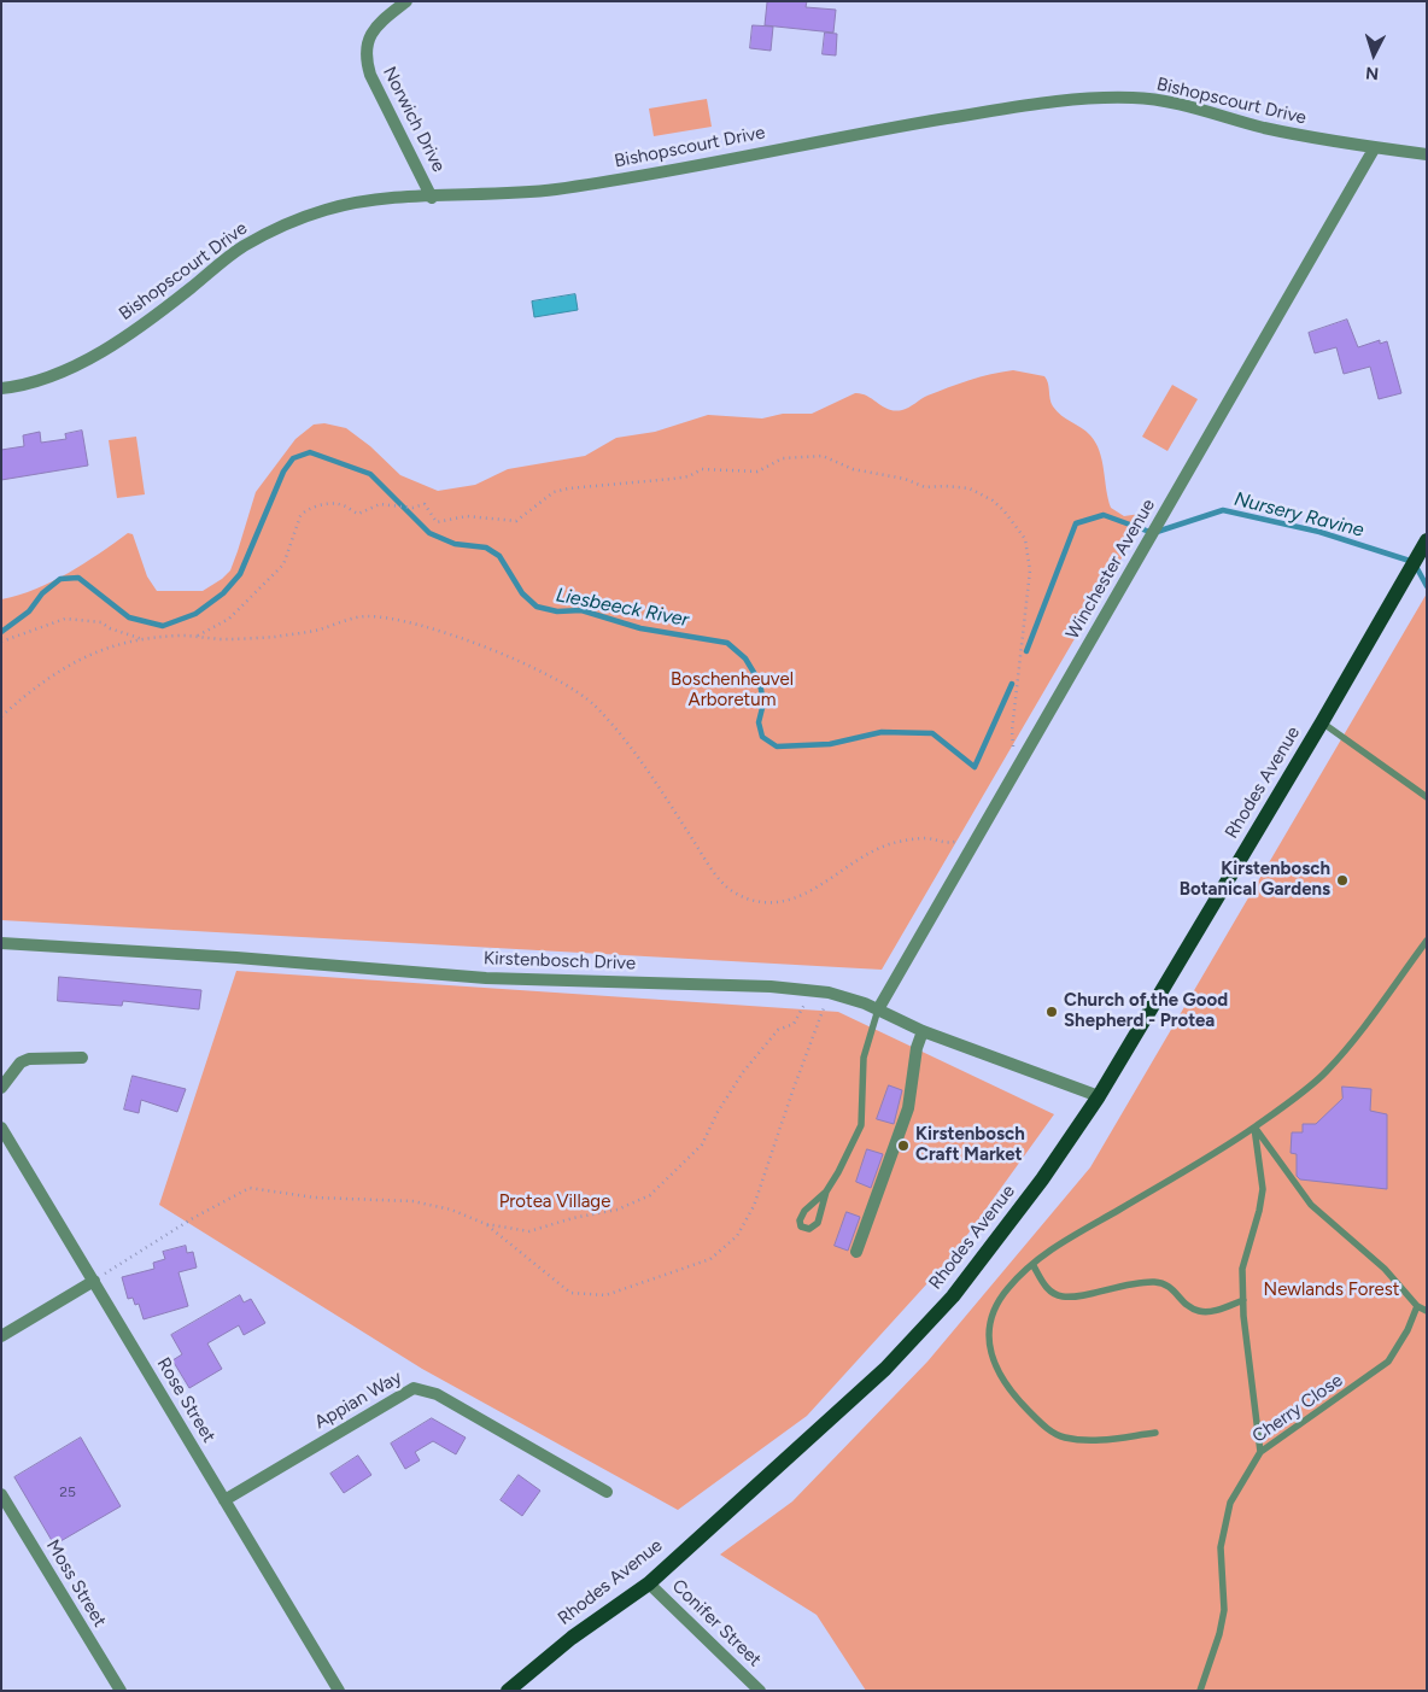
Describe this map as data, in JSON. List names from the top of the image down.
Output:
{
  "streets": {
    "main road": ["Rhodes Avenue"],
    "street": [
      "Bishopscourt Drive",
      "Norwich Drive",
      "Winchester Avenue",
      "Kirstenbosch Drive",
      "Rose Street",
      "Appian Way",
      "Moss Street",
      "Conifer Street"
    ],
    "lane": ["Cherry Close"]
  },
  "crossings": [
    ["Bishopscourt Drive", "Norwich Drive"],
    ["Bishopscourt Drive", "Winchester Avenue"],
    ["Winchester Avenue", "Kirstenbosch Drive"],
    ["Rhodes Avenue", "Kirstenbosch Drive"],
    ["Rhodes Avenue", "Conifer Street"],
    ["Rose Street", "Appian Way"]
  ],
  "water": ["Nursery Ravine", "Liesbeeck River"],
  "parks": ["Boschenheuvel Arboretum", "Protea Village", "Newlands Forest"],
  "places": ["Kirstenbosch Botanical Gardens", "Church of the Good Shepherd - Protea", "Kirstenbosch Craft Market"],
  "house_numbers": ["25"],
  "north": "bottom"
}
